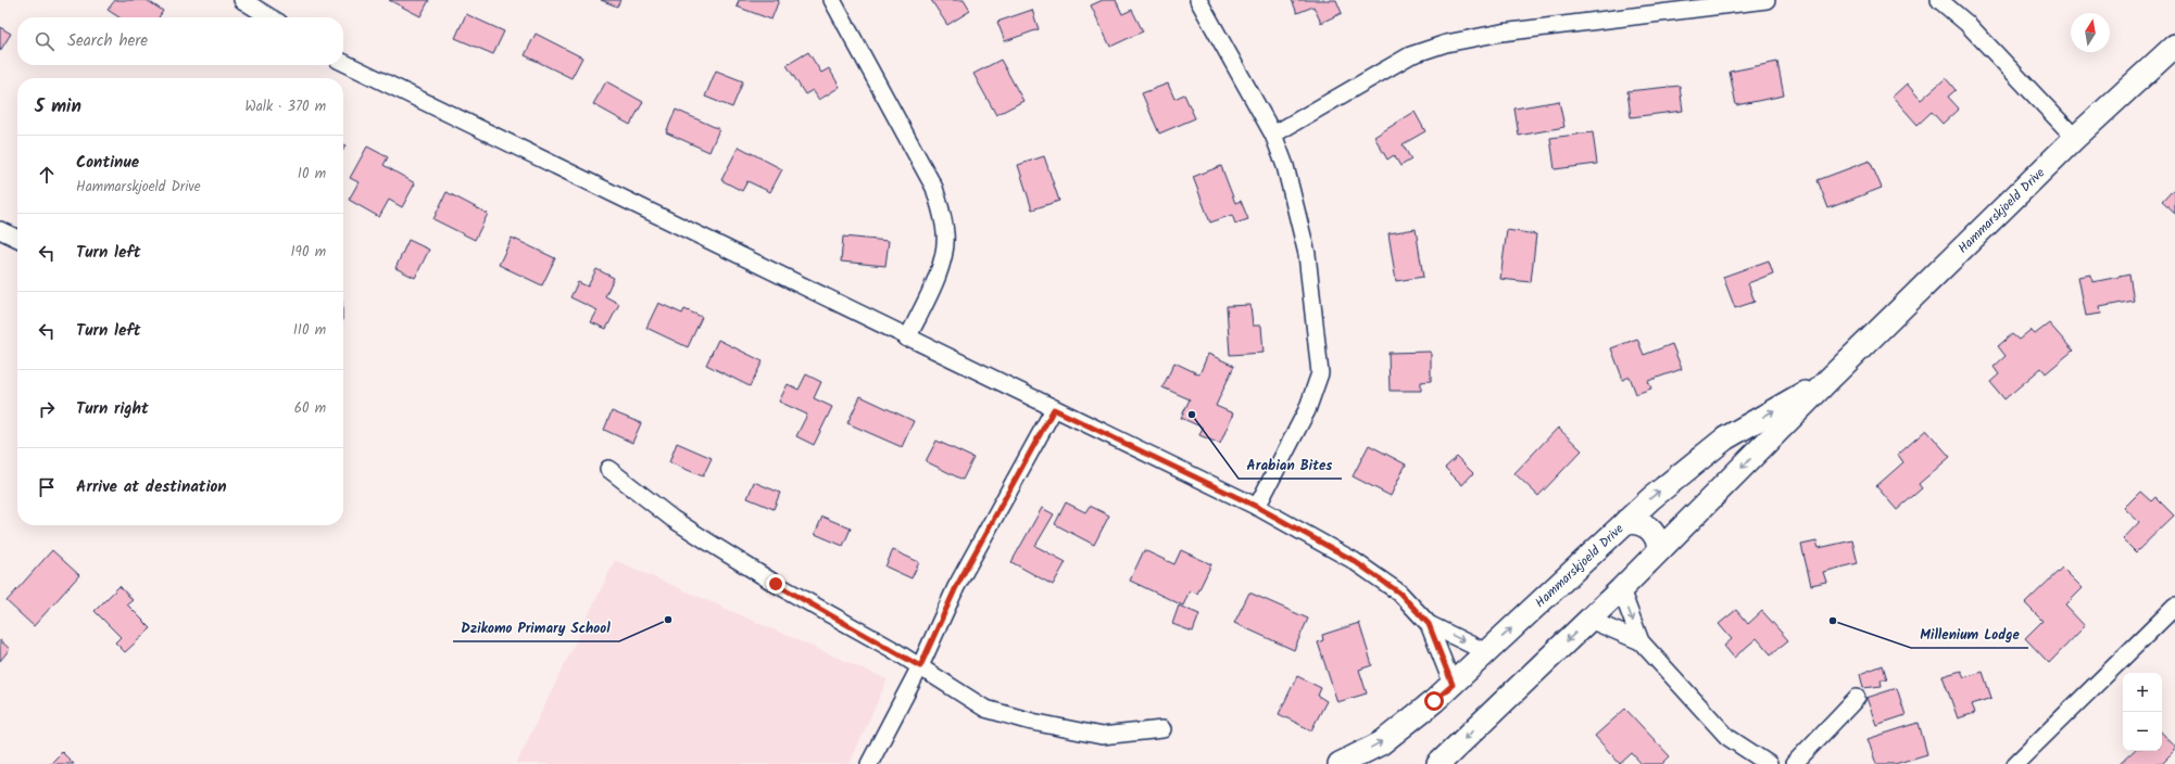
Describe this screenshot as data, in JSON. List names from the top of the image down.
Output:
{
  "streets": {
    "main road": ["Hammarskjoeld Drive"]
  },
  "places": ["Arabian Bites", "Dzikomo Primary School", "Millenium Lodge"],
  "north": "top",
  "page": {
    "search": "Search here",
    "heading": ["5 min", "Walk · 370 m"],
    "list": [
      ["Continue", "Hammarskjoeld Drive", "10 m"],
      ["Turn left", "190 m"],
      ["Turn left", "110 m"],
      ["Turn right", "60 m"],
      "Arrive at destination"
    ],
    "map_buttons": ["+", "−"]
  }
}
